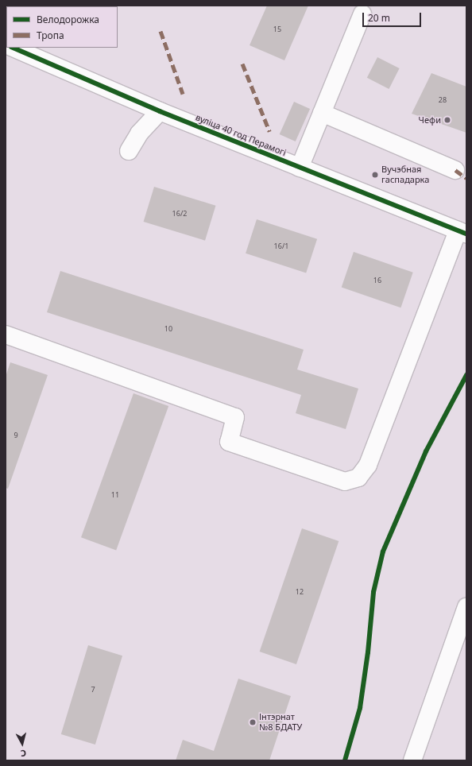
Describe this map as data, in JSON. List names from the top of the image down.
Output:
{
  "streets": {
    "street": ["вуліца 40 год Перамогі"]
  },
  "places": ["Чефи", "Вучэбная гаспадарка", "Інтэрнат №8 БДАТУ"],
  "house_numbers": [
    "15",
    "28",
    "16/2",
    "16/1",
    "16",
    "10",
    "9",
    "11",
    "12",
    "7"
  ],
  "legend": ["Велодорожка", "Тропа"],
  "scale_bar": "20 m",
  "north": "bottom"
}
